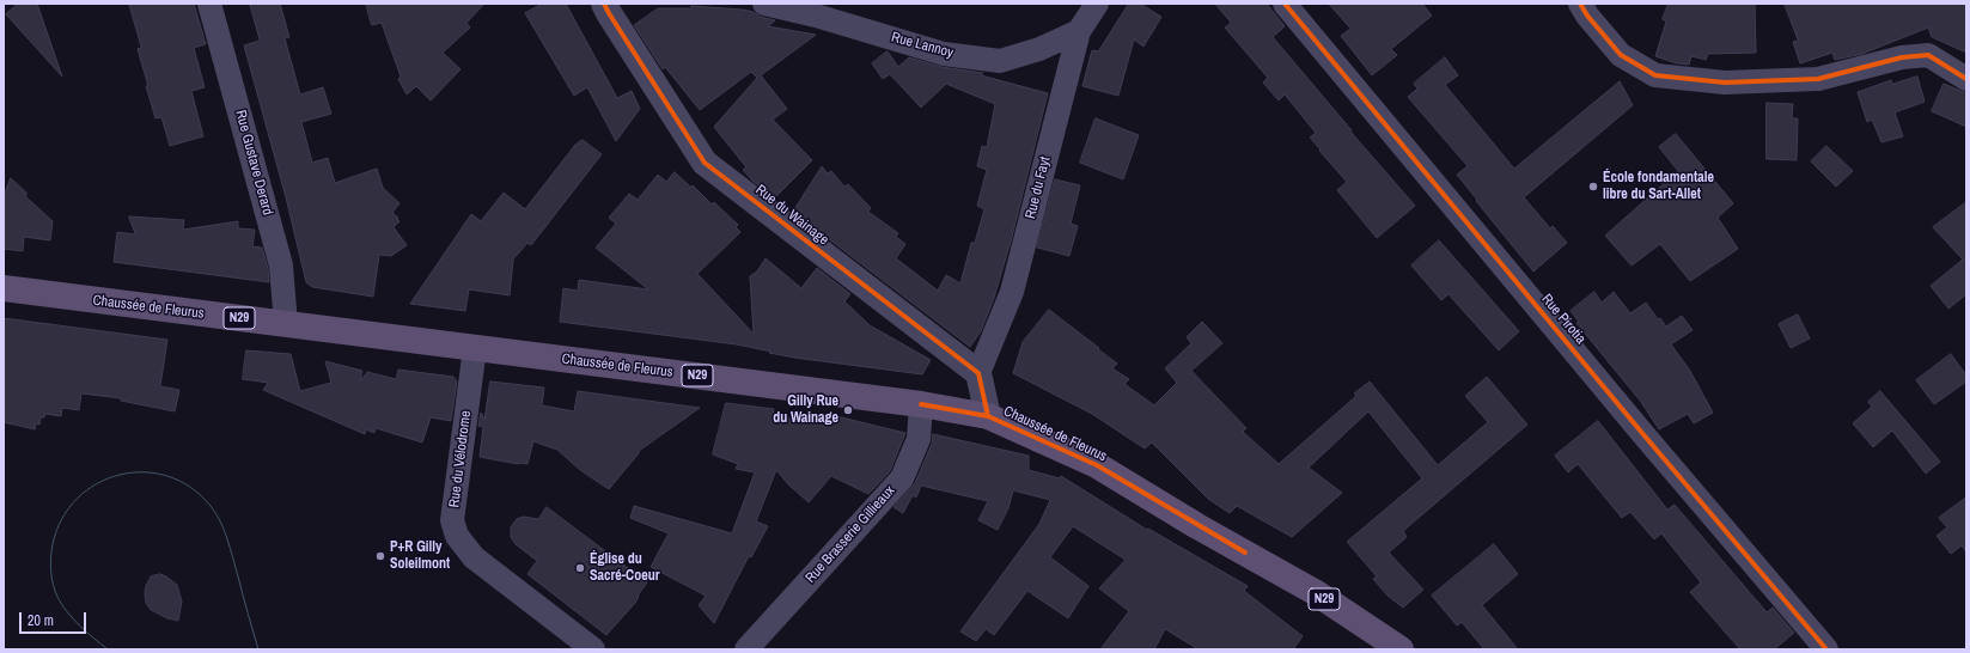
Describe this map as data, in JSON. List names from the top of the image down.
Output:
{
  "streets": {
    "main road": ["Chaussée de Fleurus", "N29"],
    "street": [
      "Rue Lannoy",
      "Rue Gustave Derard",
      "Rue du Fayt",
      "Rue du Wainage",
      "Rue Pirotia",
      "Rue du Vélodrome",
      "Rue Brasserie Gillieaux"
    ]
  },
  "crossings": [
    ["Rue Lannoy", "Rue du Fayt"],
    ["Rue Gustave Derard", "Chaussée de Fleurus"],
    ["Rue du Fayt", "Rue du Wainage"],
    ["Chaussée de Fleurus", "Rue du Vélodrome"],
    ["Chaussée de Fleurus", "Rue Brasserie Gillieaux"]
  ],
  "places": [
    "École fondamentale libre du Sart-Allet",
    "Gilly Rue du Wainage",
    "P+R Gilly Soleilmont",
    "Église du Sacré-Coeur"
  ],
  "scale_bar": "20 m"
}
